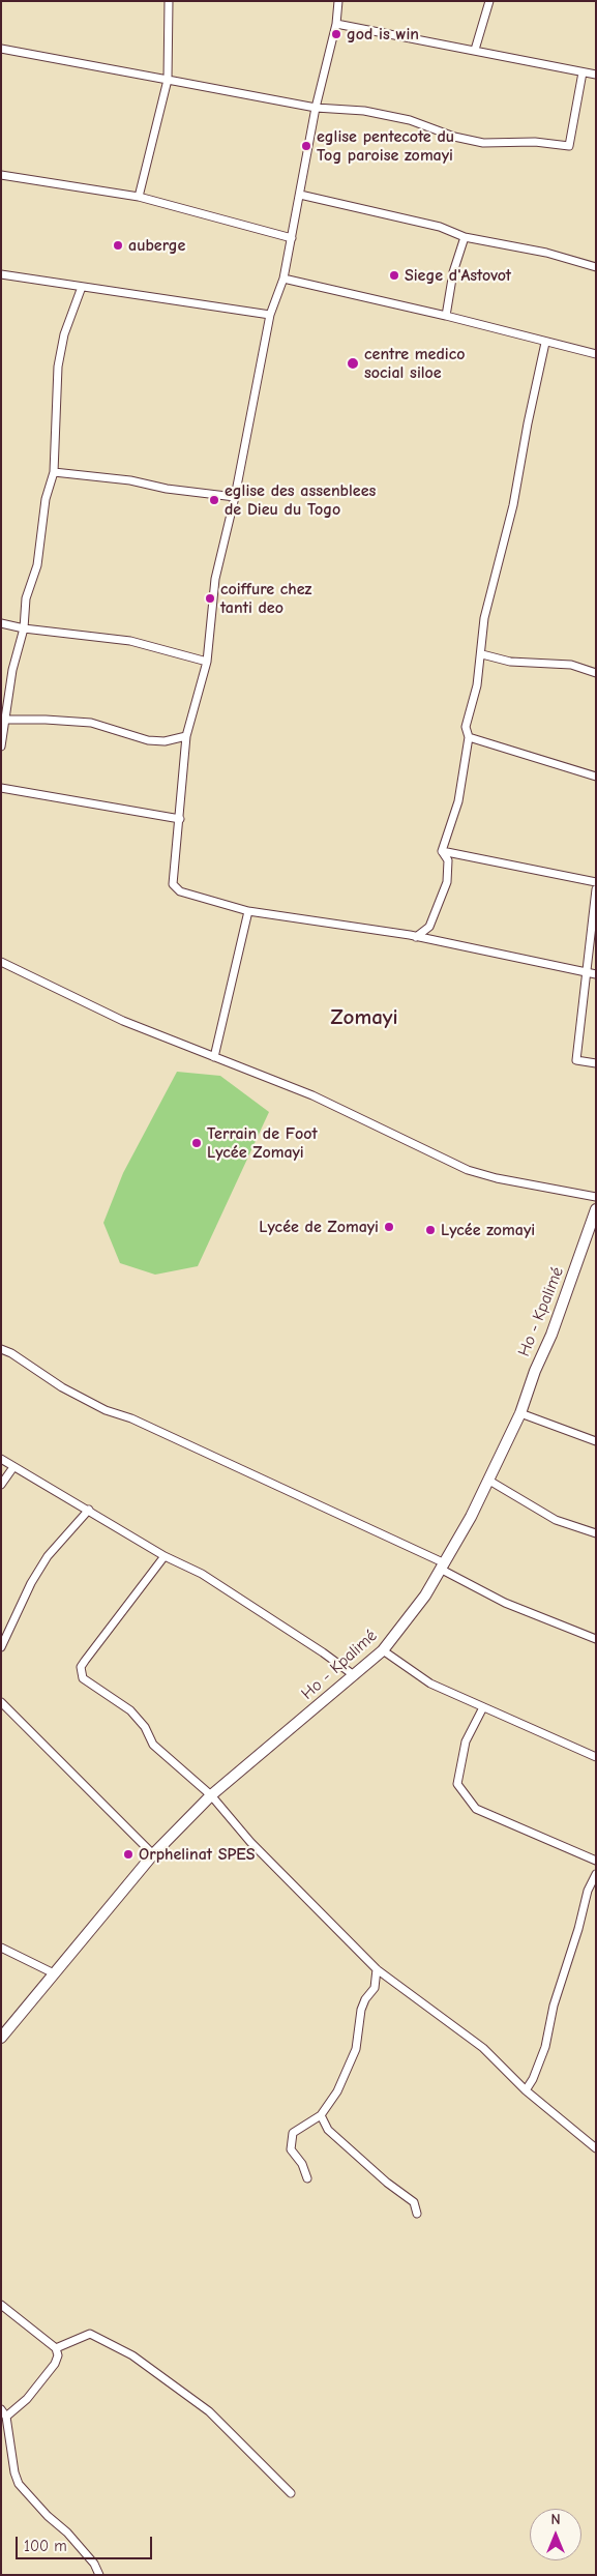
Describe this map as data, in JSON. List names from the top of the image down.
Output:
{
  "streets": {
    "main road": ["Ho - Kpalimé"]
  },
  "districts": ["Zomayi"],
  "places": [
    "god is win",
    "eglise pentecote du Tog paroise zomayi",
    "auberge",
    "Siege d'Astovot",
    "centre medico social siloe",
    "eglise des assenblees de Dieu du Togo",
    "coiffure chez tanti deo",
    "Terrain de Foot Lycée Zomayi",
    "Lycée de Zomayi",
    "Lycée zomayi",
    "Orphelinat SPES"
  ],
  "scale_bar": "100 m",
  "north": "top"
}
